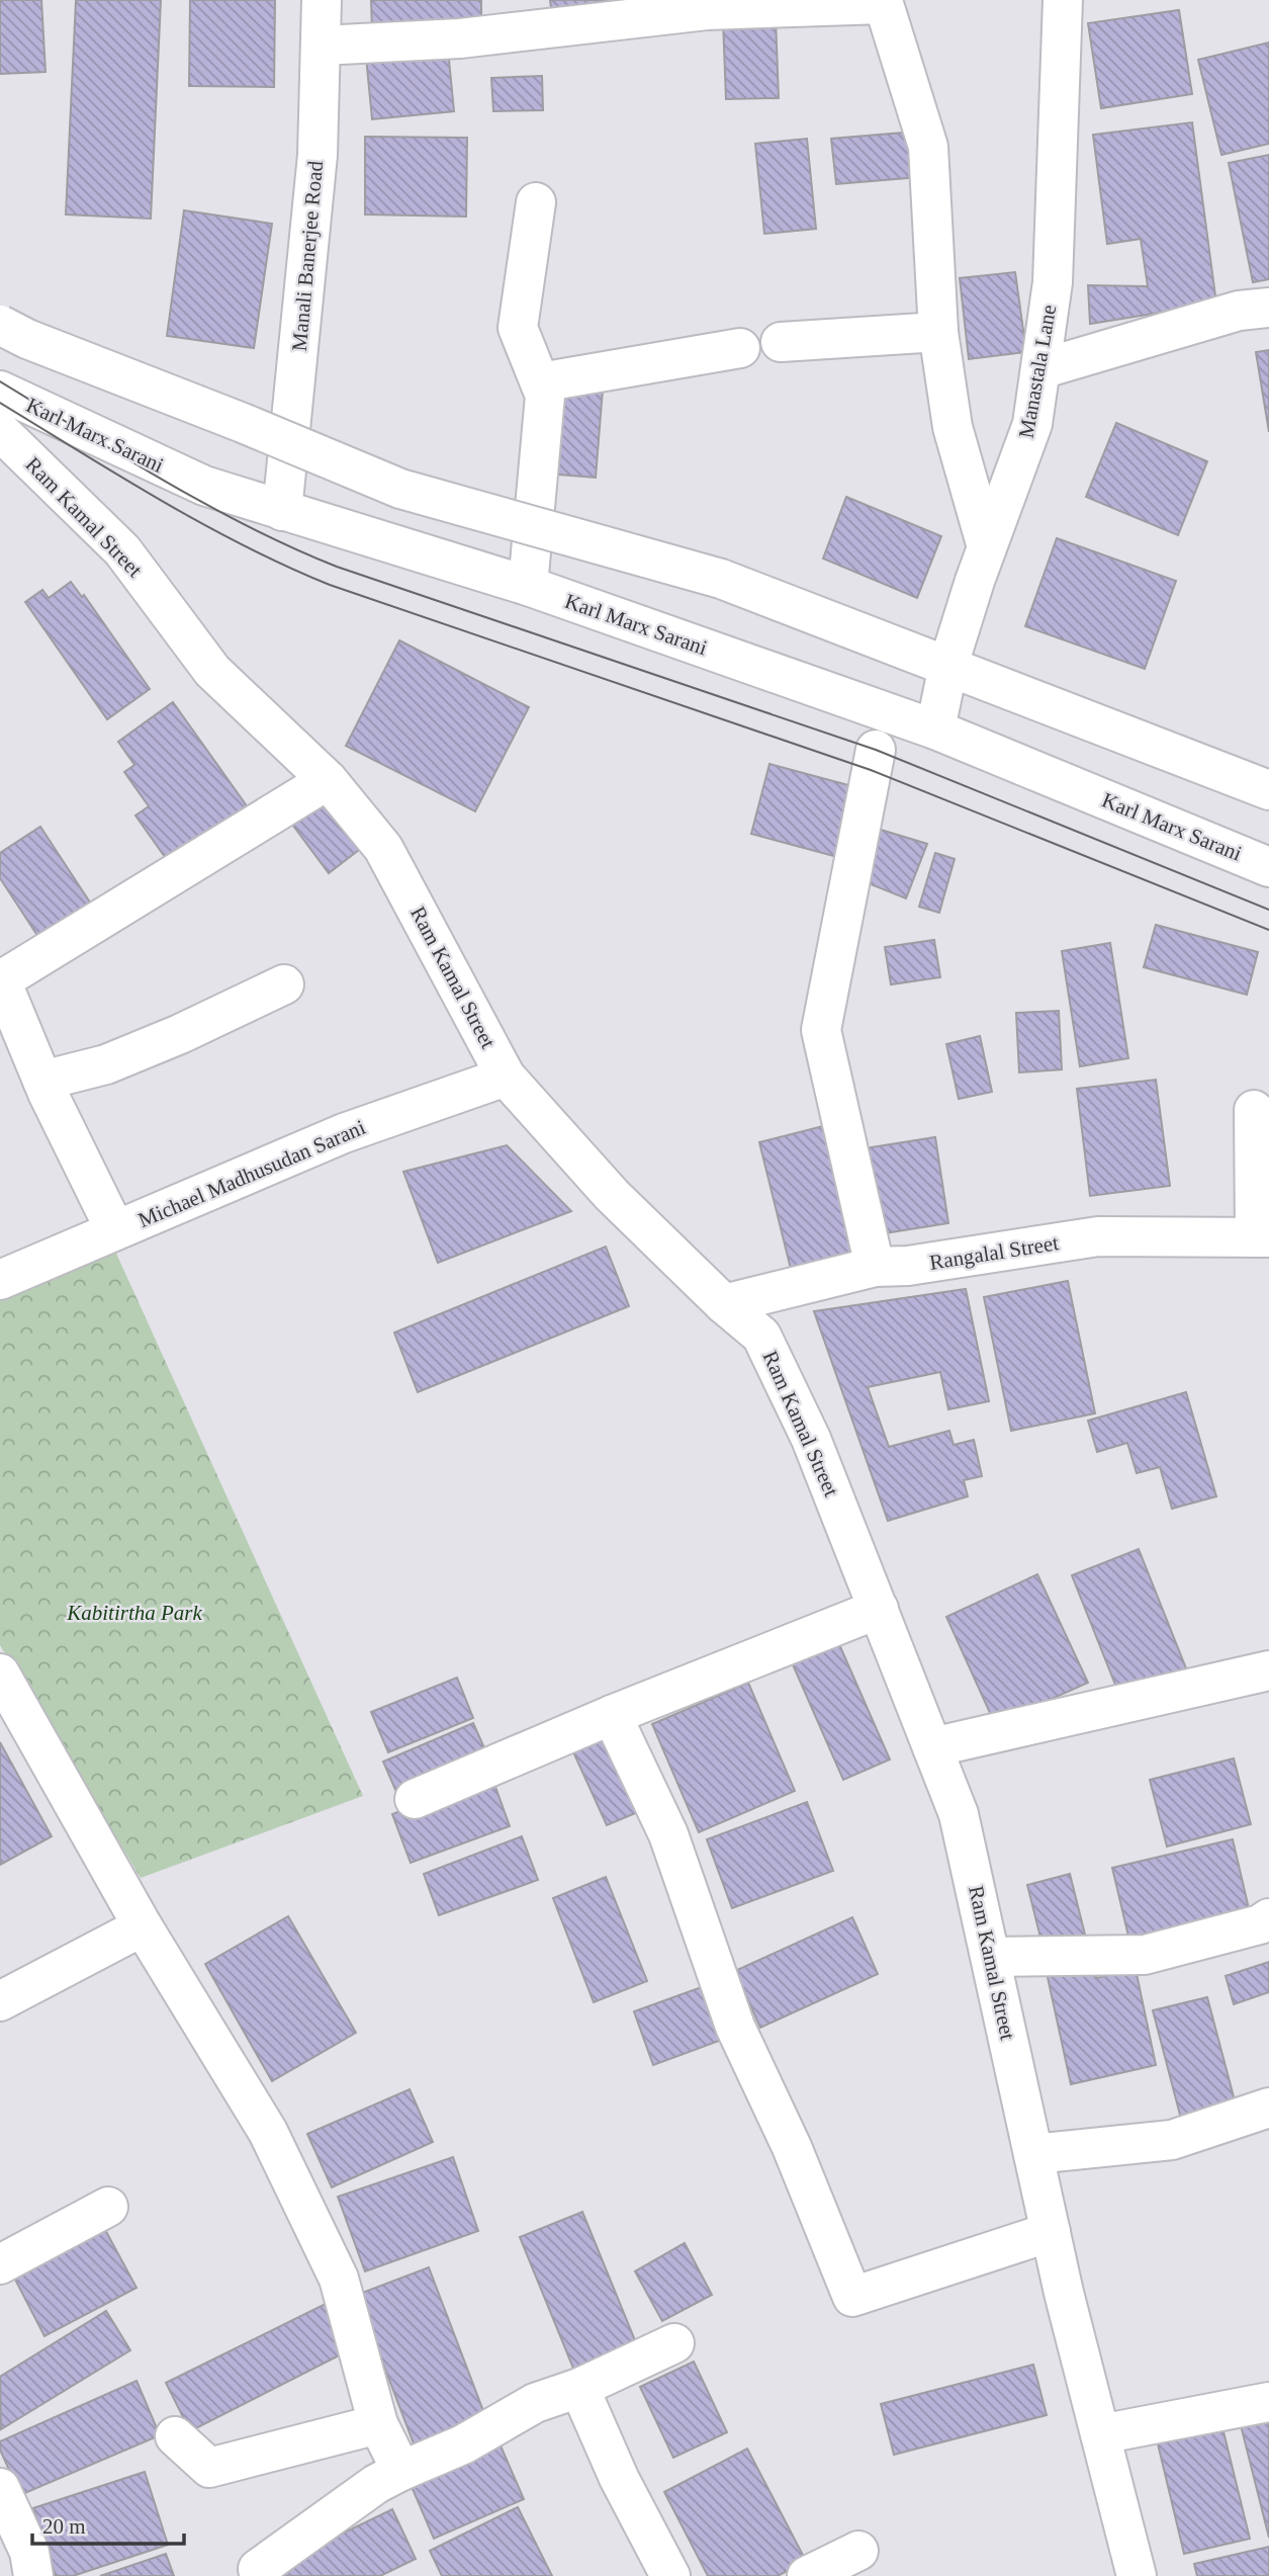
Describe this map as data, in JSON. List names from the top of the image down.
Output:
{
  "streets": {
    "street": [
      "Manali Banerjee Road",
      "Manastala Lane",
      "Karl Marx Sarani",
      "Ram Kamal Street",
      "Michael Madhusudan Sarani",
      "Rangalal Street"
    ]
  },
  "crossings": [
    ["Manali Banerjee Road", "Karl Marx Sarani"],
    ["Manastala Lane", "Karl Marx Sarani"],
    ["Ram Kamal Street", "Michael Madhusudan Sarani"],
    ["Ram Kamal Street", "Rangalal Street"]
  ],
  "parks": ["Kabitirtha Park"],
  "scale_bar": "20 m"
}
